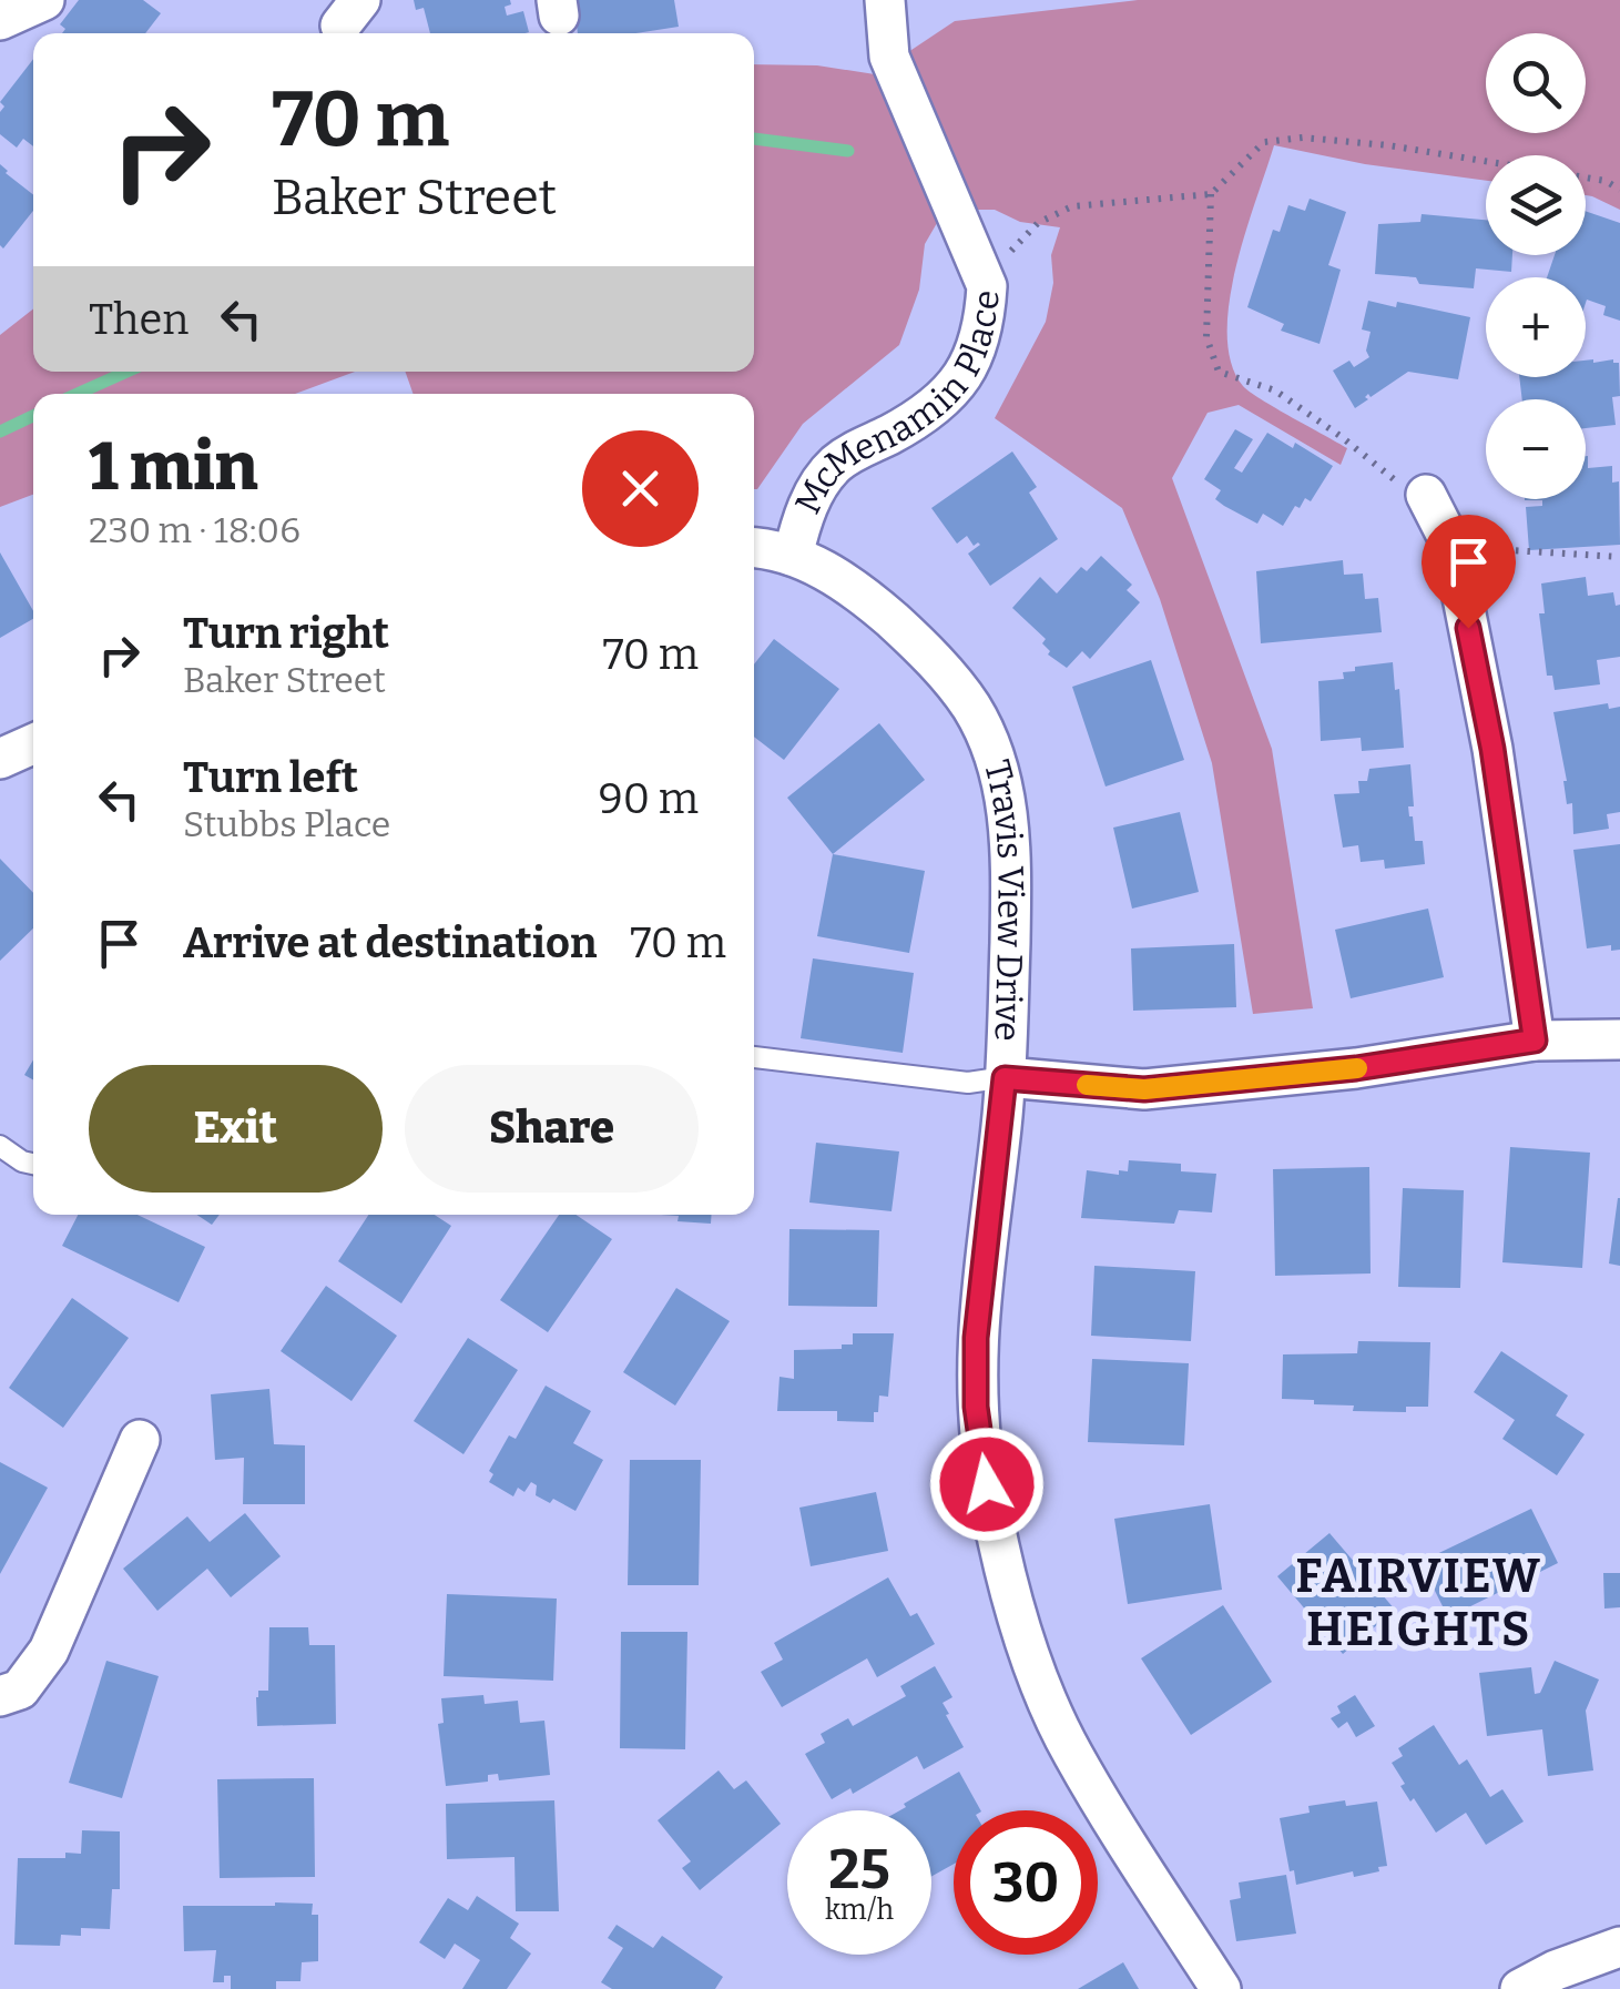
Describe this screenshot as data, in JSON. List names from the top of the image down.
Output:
{
  "streets": {
    "street": ["McMenamin Place", "Travis View Drive"]
  },
  "crossings": [
    ["McMenamin Place", "Travis View Drive"]
  ],
  "districts": ["FAIRVIEW HEIGHTS"],
  "page": {
    "map_buttons": ["+", "−"],
    "turn": ["70 m", "Baker Street"],
    "then": "Then",
    "heading": ["1 min", "230 m · 18:06"],
    "list": [
      {
        "name": "Turn right",
        "note": "Baker Street",
        "value": "70 m"
      },
      {
        "name": "Turn left",
        "note": "Stubbs Place",
        "value": "90 m"
      },
      {
        "name": "Arrive at destination",
        "value": "70 m"
      }
    ],
    "buttons": ["Exit", "Share"],
    "speed": "25 km/h",
    "limit": "30"
  }
}
